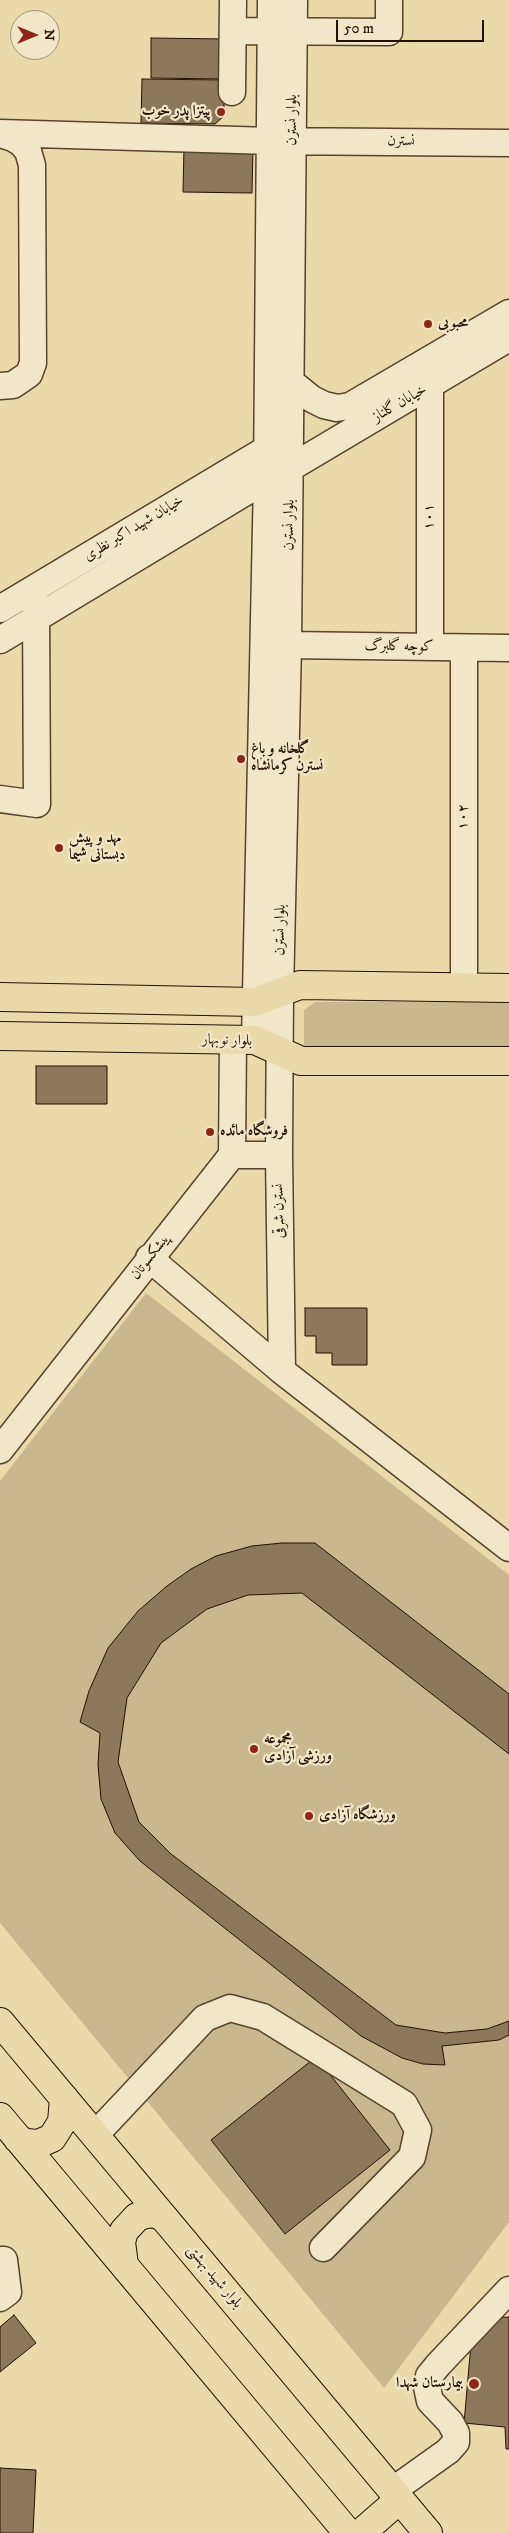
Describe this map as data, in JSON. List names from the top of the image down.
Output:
{
  "streets": {
    "main road": ["بلوار نوبهار", "بلوار شهید بهشتی"],
    "street": [
      "بلوار نسترن",
      "نسترن",
      "خیابان گلناز",
      "۱۰۱",
      "خیابان شهید اکبر نظری",
      "کوچه گلبرگ",
      "۱۰۲",
      "نسترن شرقی",
      "پیشکسوتان"
    ]
  },
  "crossings": [
    ["بلوار نسترن", "نسترن"],
    ["بلوار نسترن", "خیابان گلناز"],
    ["بلوار نسترن", "خیابان شهید اکبر نظری"],
    ["بلوار نسترن", "کوچه گلبرگ"],
    ["بلوار نسترن", "بلوار نوبهار"],
    ["بلوار نسترن", "نسترن شرقی"],
    ["خیابان گلناز", "۱۰۱"],
    ["۱۰۱", "کوچه گلبرگ"],
    ["کوچه گلبرگ", "۱۰۲"],
    ["بلوار نوبهار", "نسترن شرقی"]
  ],
  "places": [
    "پیتزا پدر خوب",
    "محبوبی",
    "گلخانه و باغ نسترن کرمانشاه",
    "مهد و پیش دبستانی شیما",
    "فروشگاه مائده",
    "مجموعه ورزشی آزادی",
    "ورزشگاه آزادی",
    "بیمارستان شهدا"
  ],
  "scale_bar": "50 m",
  "north": "right"
}
